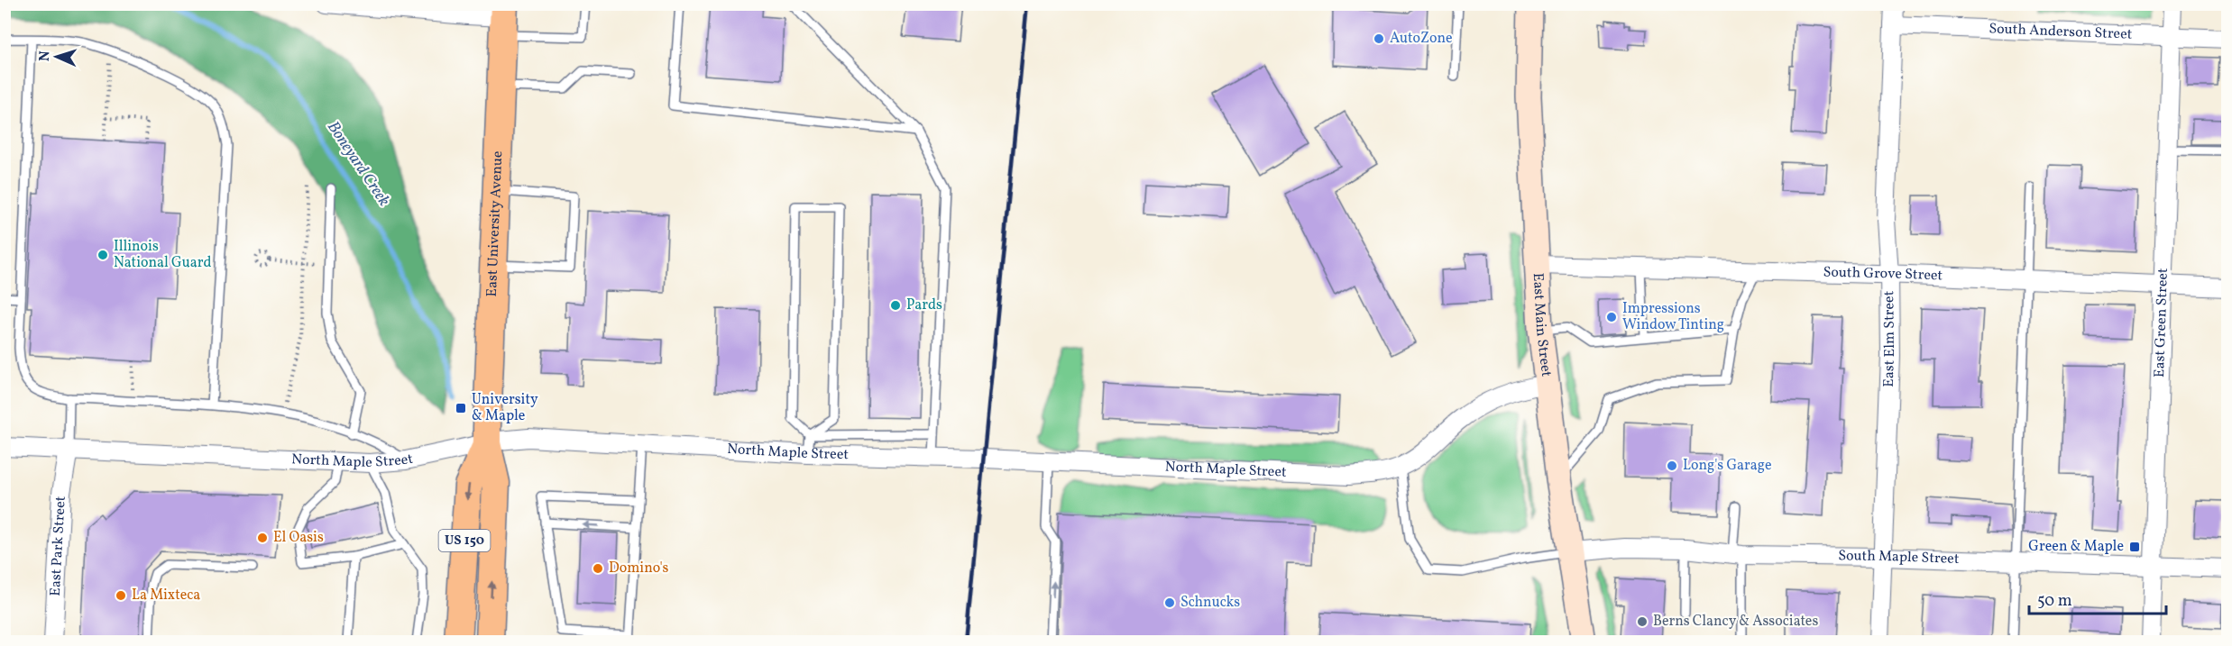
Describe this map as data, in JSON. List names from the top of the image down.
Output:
{
  "streets": {
    "main road": ["East University Avenue", "East Main Street", "US 150"],
    "street": [
      "South Anderson Street",
      "South Grove Street",
      "East Green Street",
      "East Elm Street",
      "North Maple Street",
      "East Park Street",
      "South Maple Street"
    ]
  },
  "crossings": [
    ["South Anderson Street", "East Green Street"],
    ["South Anderson Street", "East Elm Street"],
    ["East University Avenue", "North Maple Street"],
    ["South Grove Street", "East Green Street"],
    ["South Grove Street", "East Main Street"],
    ["South Grove Street", "East Elm Street"],
    ["East Green Street", "South Maple Street"],
    ["East Main Street", "North Maple Street"],
    ["East Main Street", "South Maple Street"],
    ["East Elm Street", "South Maple Street"],
    ["North Maple Street", "East Park Street"]
  ],
  "water": ["Boneyard Creek"],
  "places": {
    "other": [
      "AutoZone",
      "Illinois National Guard",
      "Pards",
      "Impressions Window Tinting",
      "Long's Garage",
      "El Oasis",
      "Domino's",
      "La Mixteca",
      "Schnucks",
      "Berns Clancy & Associates"
    ],
    "transit": ["University & Maple", "Green & Maple"]
  },
  "scale_bar": "50 m",
  "north": "left"
}
